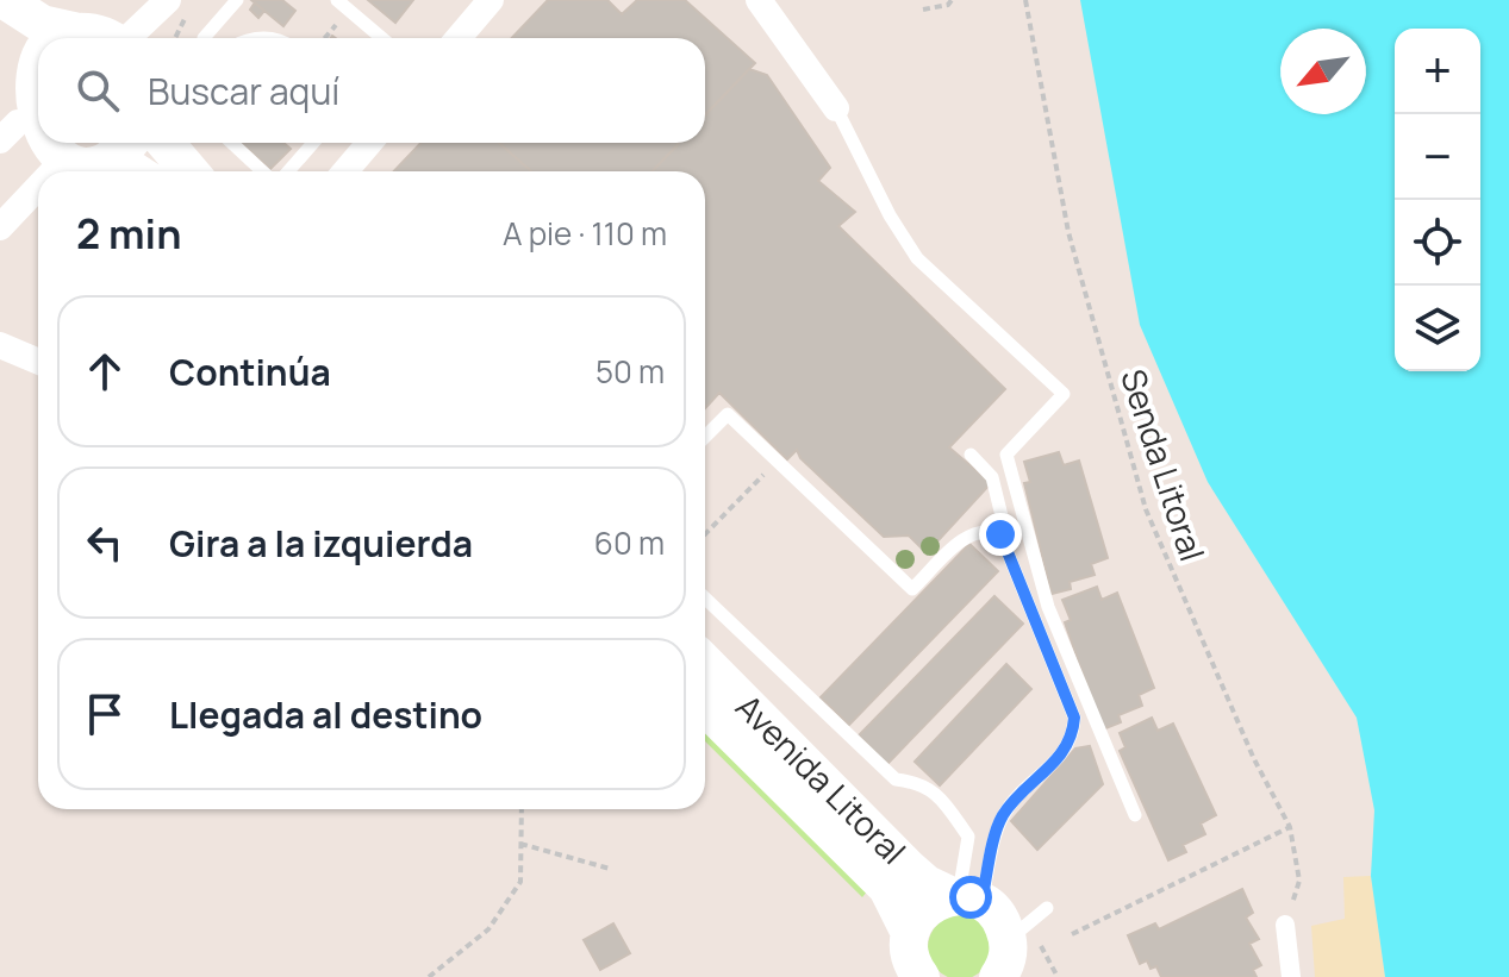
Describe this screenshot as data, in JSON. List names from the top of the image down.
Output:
{
  "streets": {
    "main road": ["Avenida Litoral"],
    "path": ["Senda Litoral"]
  },
  "north": "bottom left",
  "page": {
    "map_buttons": ["+", "−"],
    "search": "Buscar aquí",
    "heading": ["2 min", "A pie · 110 m"],
    "list": [
      ["Continúa", "50 m"],
      ["Gira a la izquierda", "60 m"],
      "Llegada al destino"
    ]
  }
}
